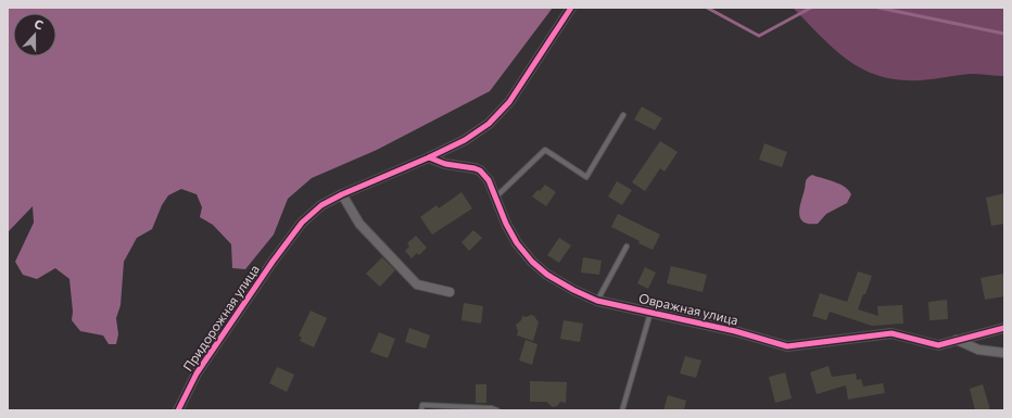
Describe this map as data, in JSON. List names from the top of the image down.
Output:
{
  "streets": {
    "street": ["Овражная улица", "Придорожная улица"]
  },
  "crossings": [
    ["Овражная улица", "Придорожная улица"]
  ],
  "north": "top"
}
